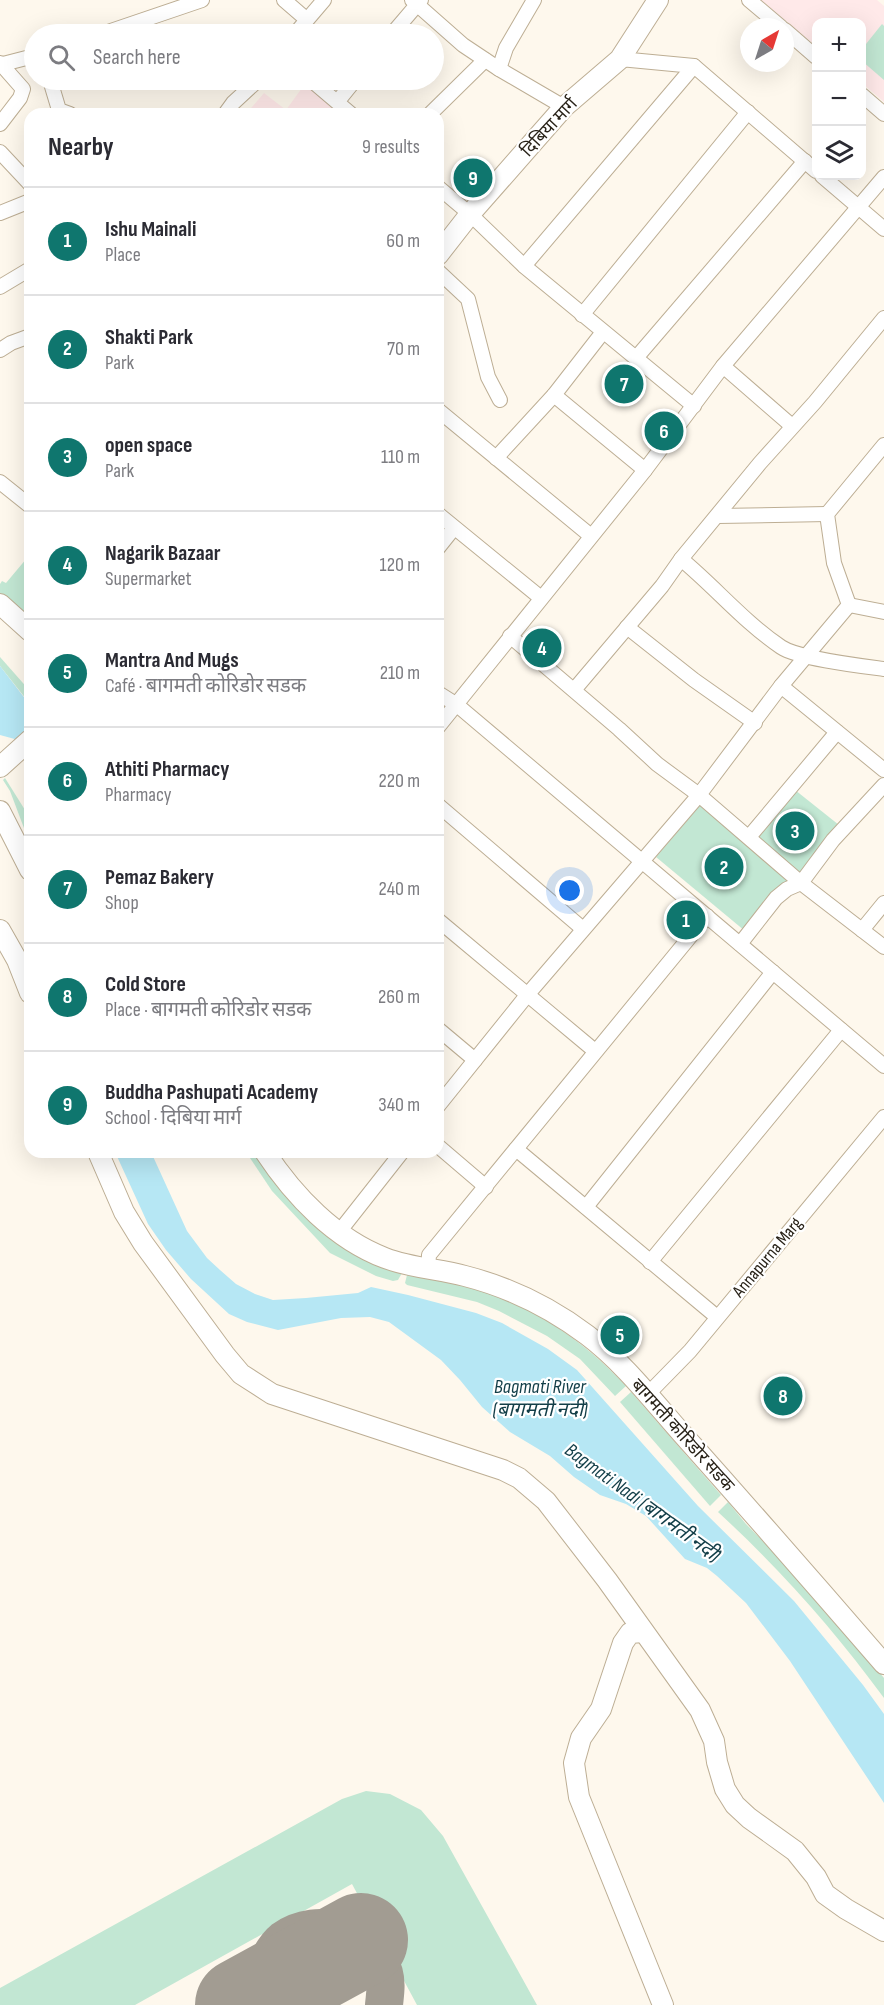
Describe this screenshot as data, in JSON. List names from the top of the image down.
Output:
{
  "streets": {
    "main road": ["दिबिया मार्ग", "बागमती कोरिडोर सडक"],
    "street": ["Annapurna Marg"]
  },
  "crossings": [
    ["Annapurna Marg", "बागमती कोरिडोर सडक"]
  ],
  "water": ["Bagmati River (बागमती नदी)", "Bagmati Nadi (बागमती नदी)"],
  "north": "top right",
  "page": {
    "map_buttons": ["+", "−"],
    "search": "Search here",
    "heading": ["Nearby", "9 results"],
    "pins": [
      "9",
      "7",
      "6",
      "4",
      "3",
      "2",
      "1",
      "5",
      "8"
    ],
    "list": [
      {
        "mark": "1",
        "name": "Ishu Mainali",
        "note": "Place",
        "value": "60 m"
      },
      {
        "mark": "2",
        "name": "Shakti Park",
        "note": "Park",
        "value": "70 m"
      },
      {
        "mark": "3",
        "name": "open space",
        "note": "Park",
        "value": "110 m"
      },
      {
        "mark": "4",
        "name": "Nagarik Bazaar",
        "note": "Supermarket",
        "value": "120 m"
      },
      {
        "mark": "5",
        "name": "Mantra And Mugs",
        "note": "Café · बागमती कोरिडोर सडक",
        "value": "210 m"
      },
      {
        "mark": "6",
        "name": "Athiti Pharmacy",
        "note": "Pharmacy",
        "value": "220 m"
      },
      {
        "mark": "7",
        "name": "Pemaz Bakery",
        "note": "Shop",
        "value": "240 m"
      },
      {
        "mark": "8",
        "name": "Cold Store",
        "note": "Place · बागमती कोरिडोर सडक",
        "value": "260 m"
      },
      {
        "mark": "9",
        "name": "Buddha Pashupati Academy",
        "note": "School · दिबिया मार्ग",
        "value": "340 m"
      }
    ]
  }
}
